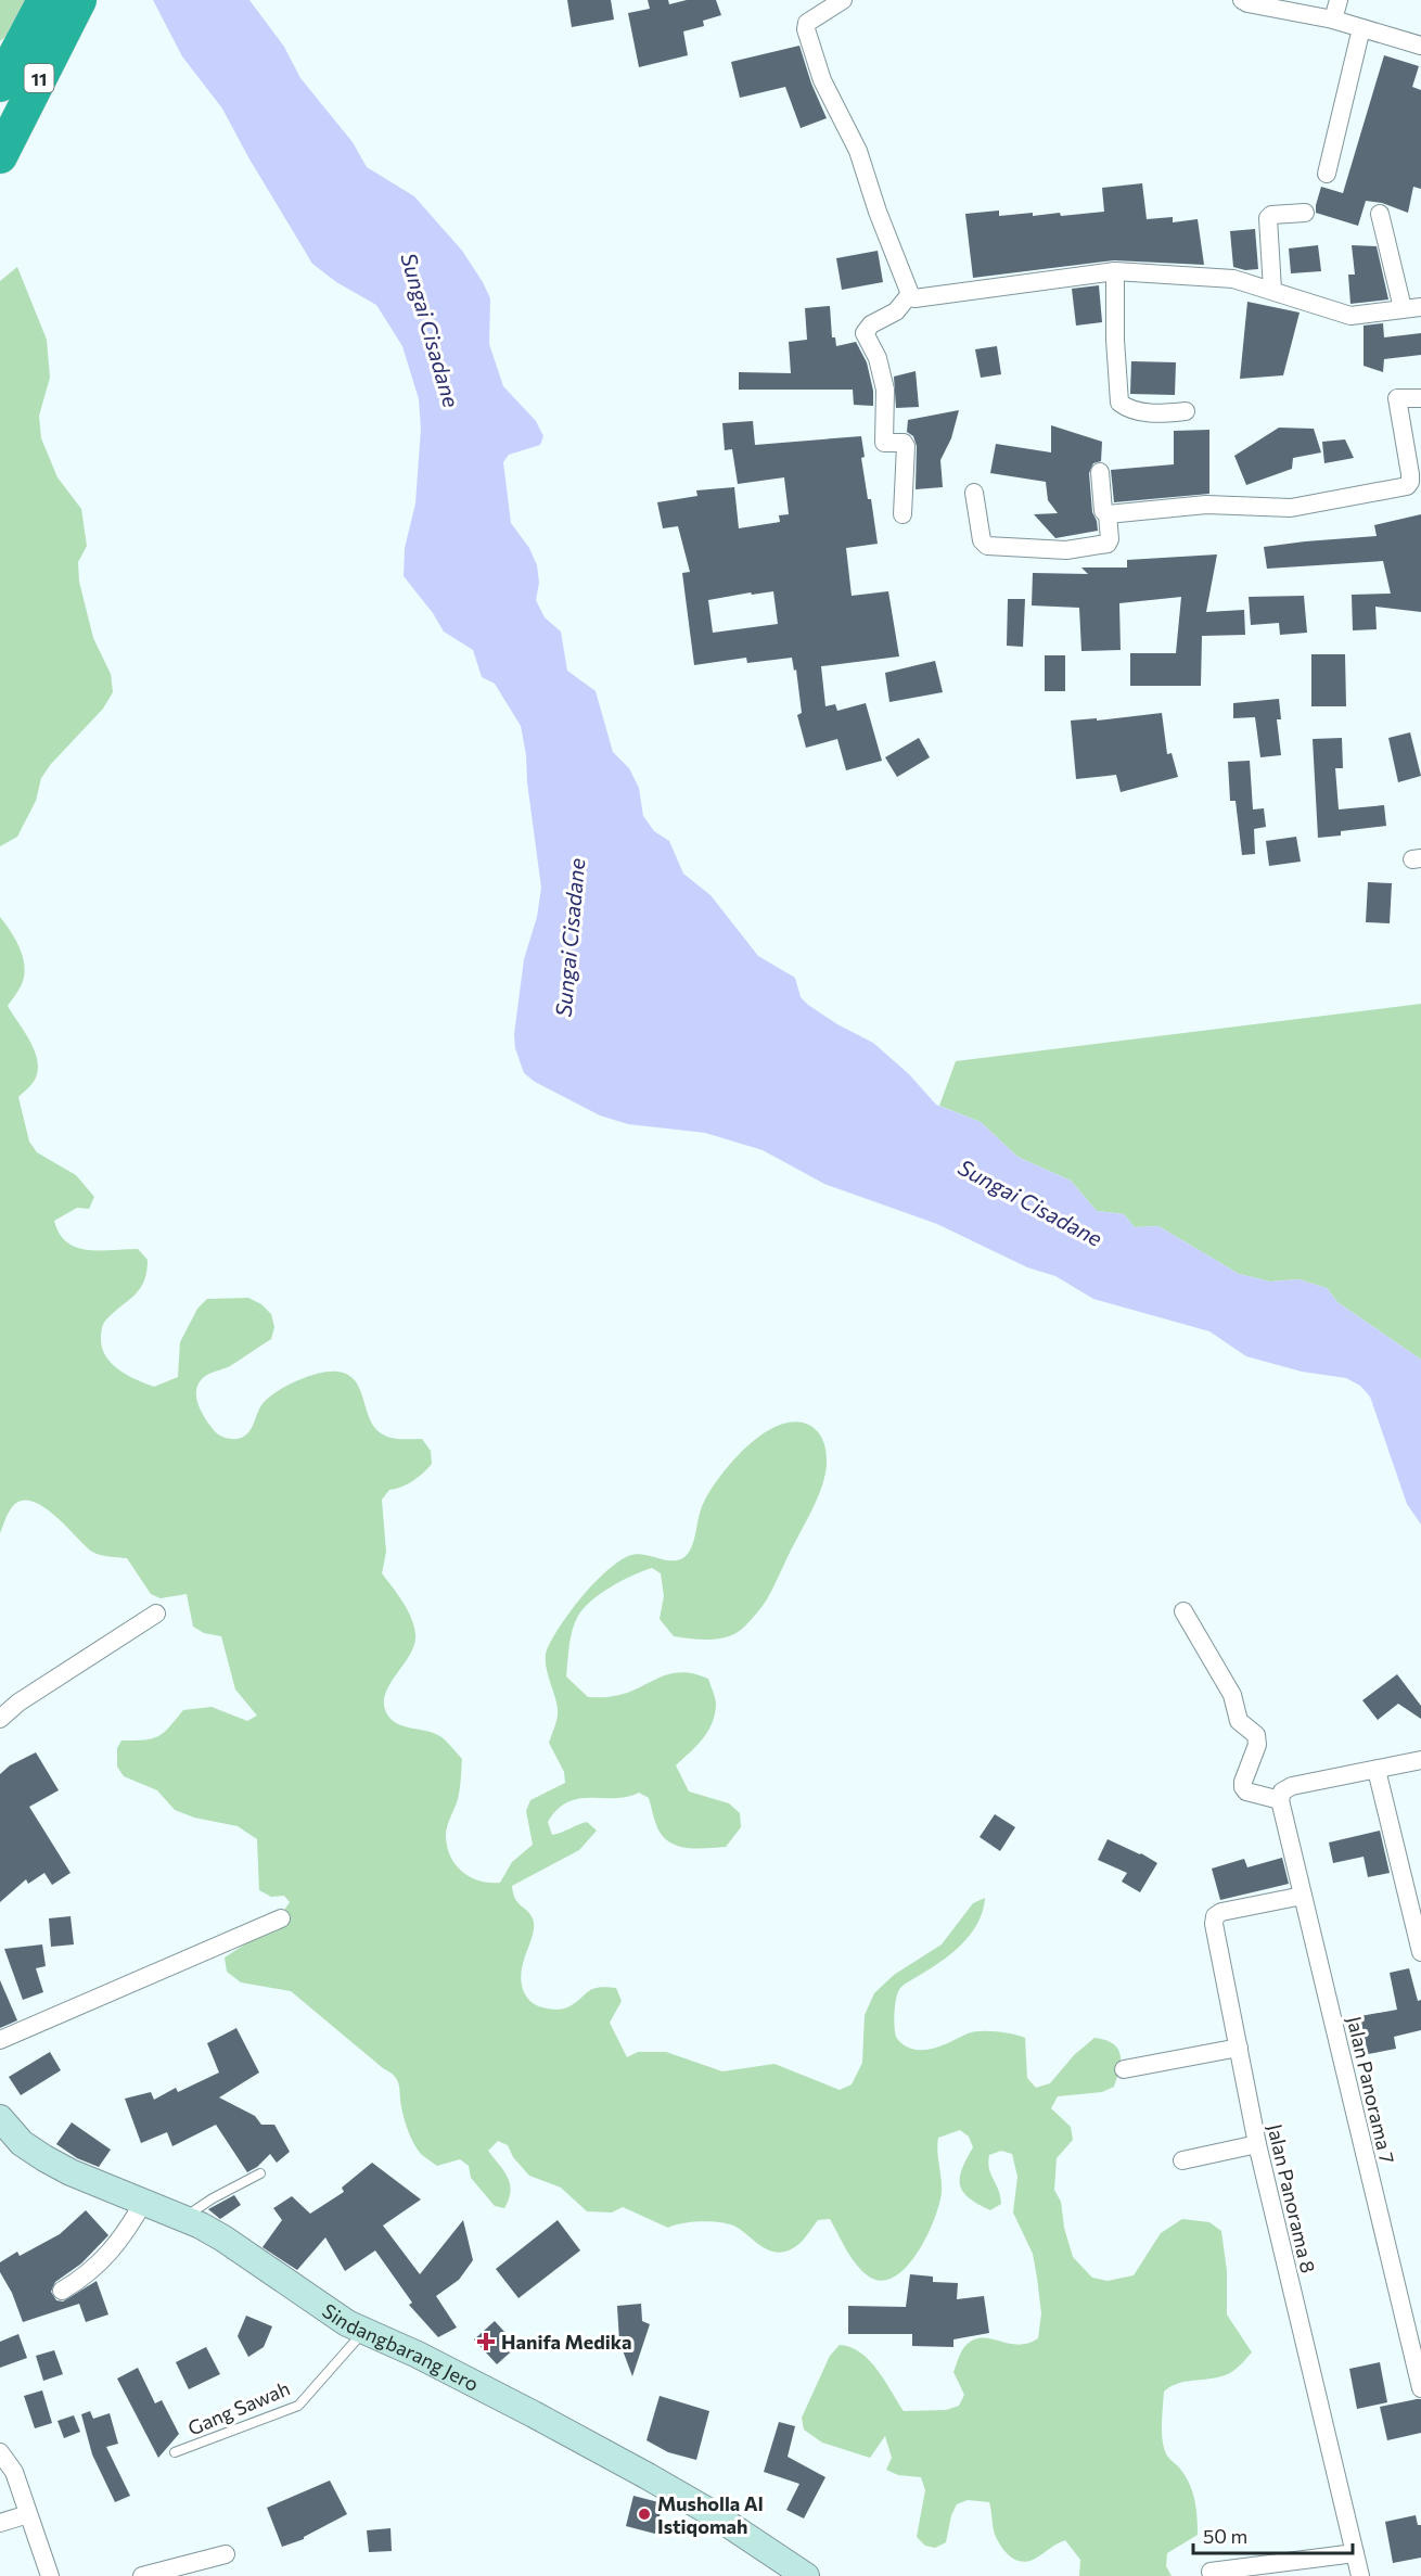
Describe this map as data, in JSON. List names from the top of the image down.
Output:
{
  "streets": {
    "highway": ["11"],
    "street": ["Jalan Panorama 7", "Jalan Panorama 8", "Sindangbarang Jero"],
    "lane": ["Gang Sawah"]
  },
  "crossings": [
    ["Jalan Panorama 7", "Jalan Panorama 8"],
    ["Sindangbarang Jero", "Gang Sawah"]
  ],
  "water": ["Sungai Cisadane"],
  "places": {
    "health": ["Hanifa Medika"],
    "other": ["Musholla Al Istiqomah"]
  },
  "scale_bar": "50 m"
}
